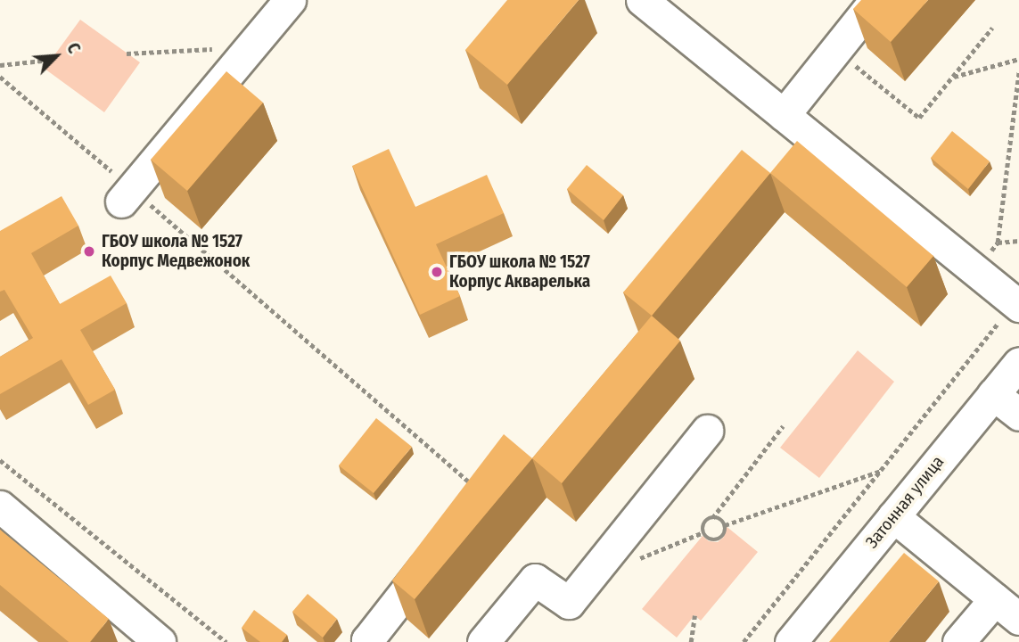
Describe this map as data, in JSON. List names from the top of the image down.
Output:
{
  "streets": {
    "street": ["Затонная улица"]
  },
  "places": ["ГБОУ школа № 1527 Корпус Медвежонок", "ГБОУ школа № 1527 Корпус Акварелька"],
  "north": "top right"
}
